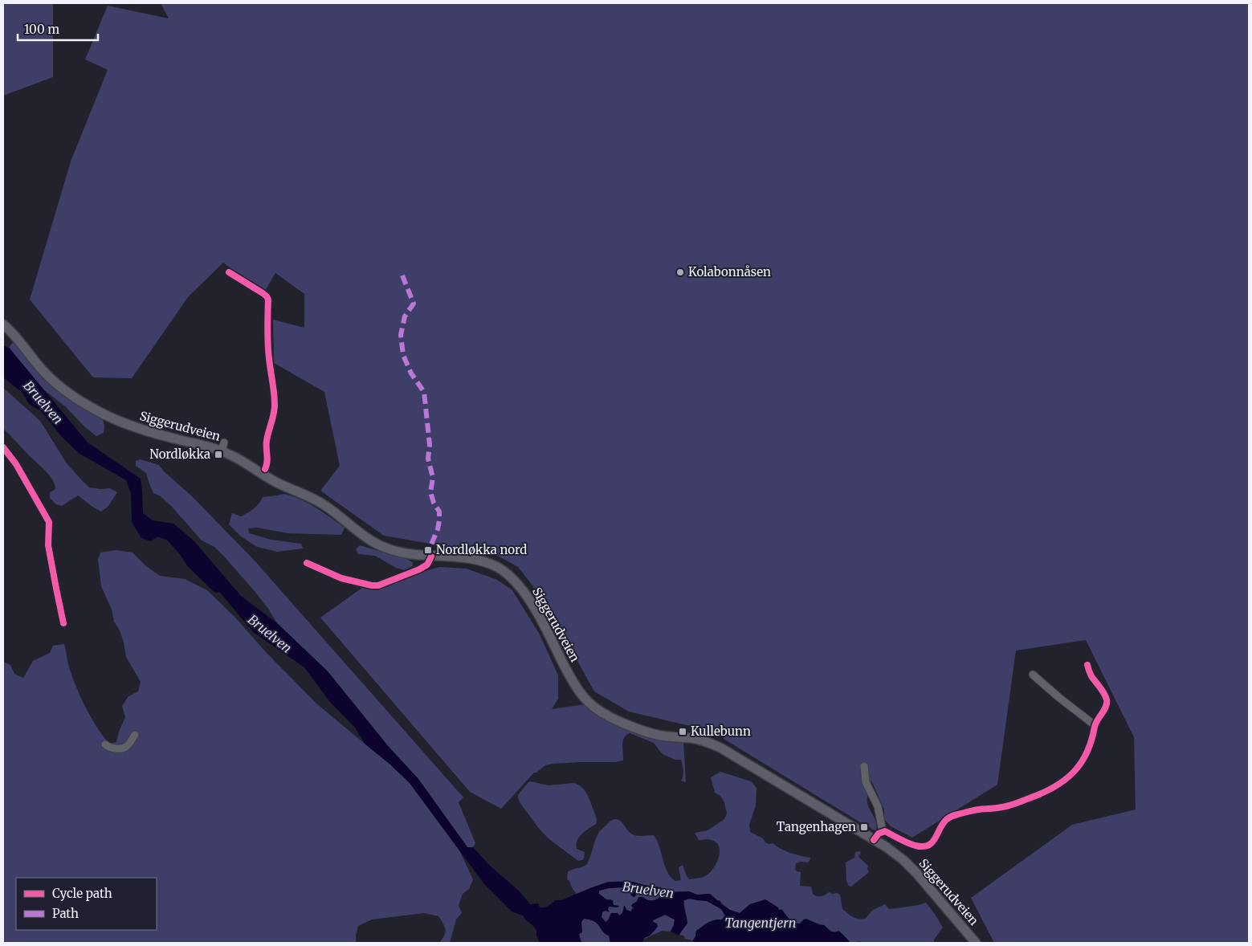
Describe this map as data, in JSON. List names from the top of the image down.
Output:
{
  "streets": {
    "main road": ["Siggerudveien"]
  },
  "water": ["Bruelven", "Tangentjern"],
  "places": {
    "other": ["Kolabonnåsen"],
    "transit": [
      "Nordløkka",
      "Nordløkka nord",
      "Kullebunn",
      "Tangenhagen"
    ]
  },
  "legend": ["Cycle path", "Path"],
  "scale_bar": "100 m"
}
